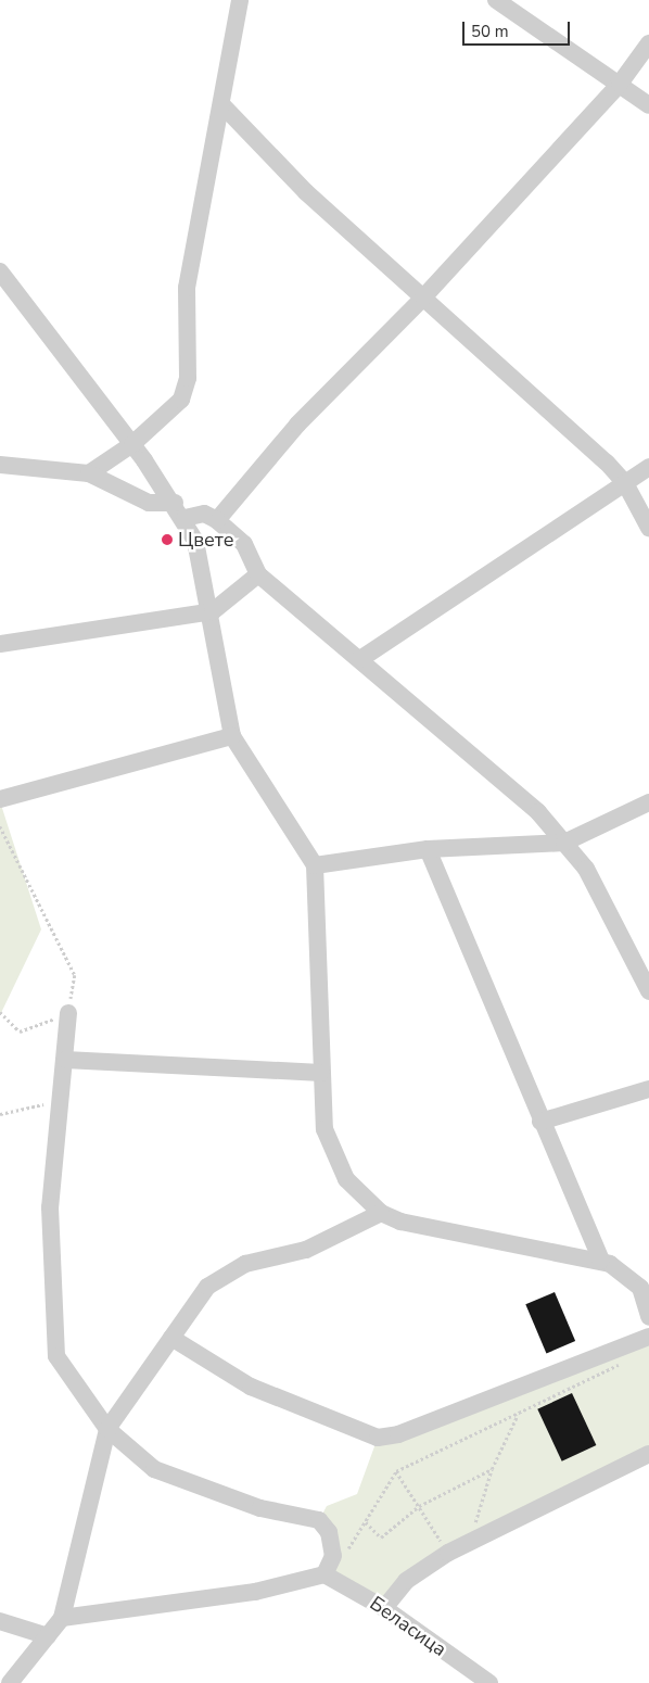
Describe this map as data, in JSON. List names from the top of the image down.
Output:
{
  "streets": {
    "street": ["Беласица"]
  },
  "places": ["Цвете"],
  "scale_bar": "50 m"
}
